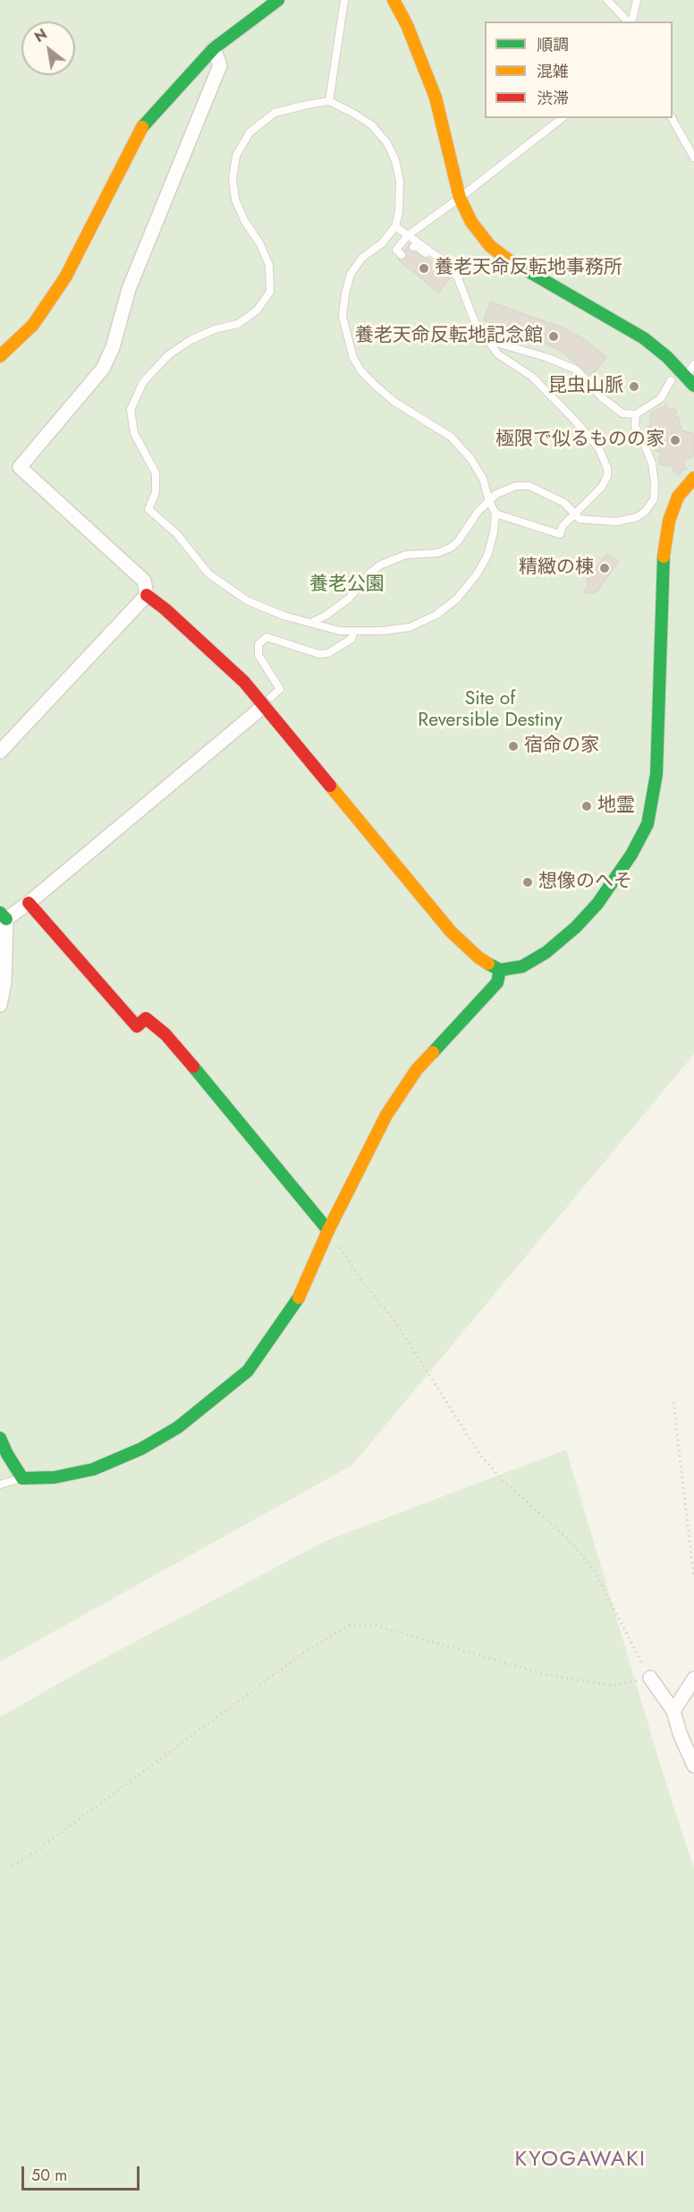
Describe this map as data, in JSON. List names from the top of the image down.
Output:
{
  "districts": ["KYOGAWAKI"],
  "parks": ["養老公園", "Site of Reversible Destiny"],
  "places": [
    "養老天命反転地事務所",
    "養老天命反転地記念館",
    "昆虫山脈",
    "極限で似るものの家",
    "精緻の棟",
    "宿命の家",
    "地霊",
    "想像のへそ"
  ],
  "legend": ["順調", "混雑", "渋滞"],
  "scale_bar": "50 m",
  "north": "top left"
}
